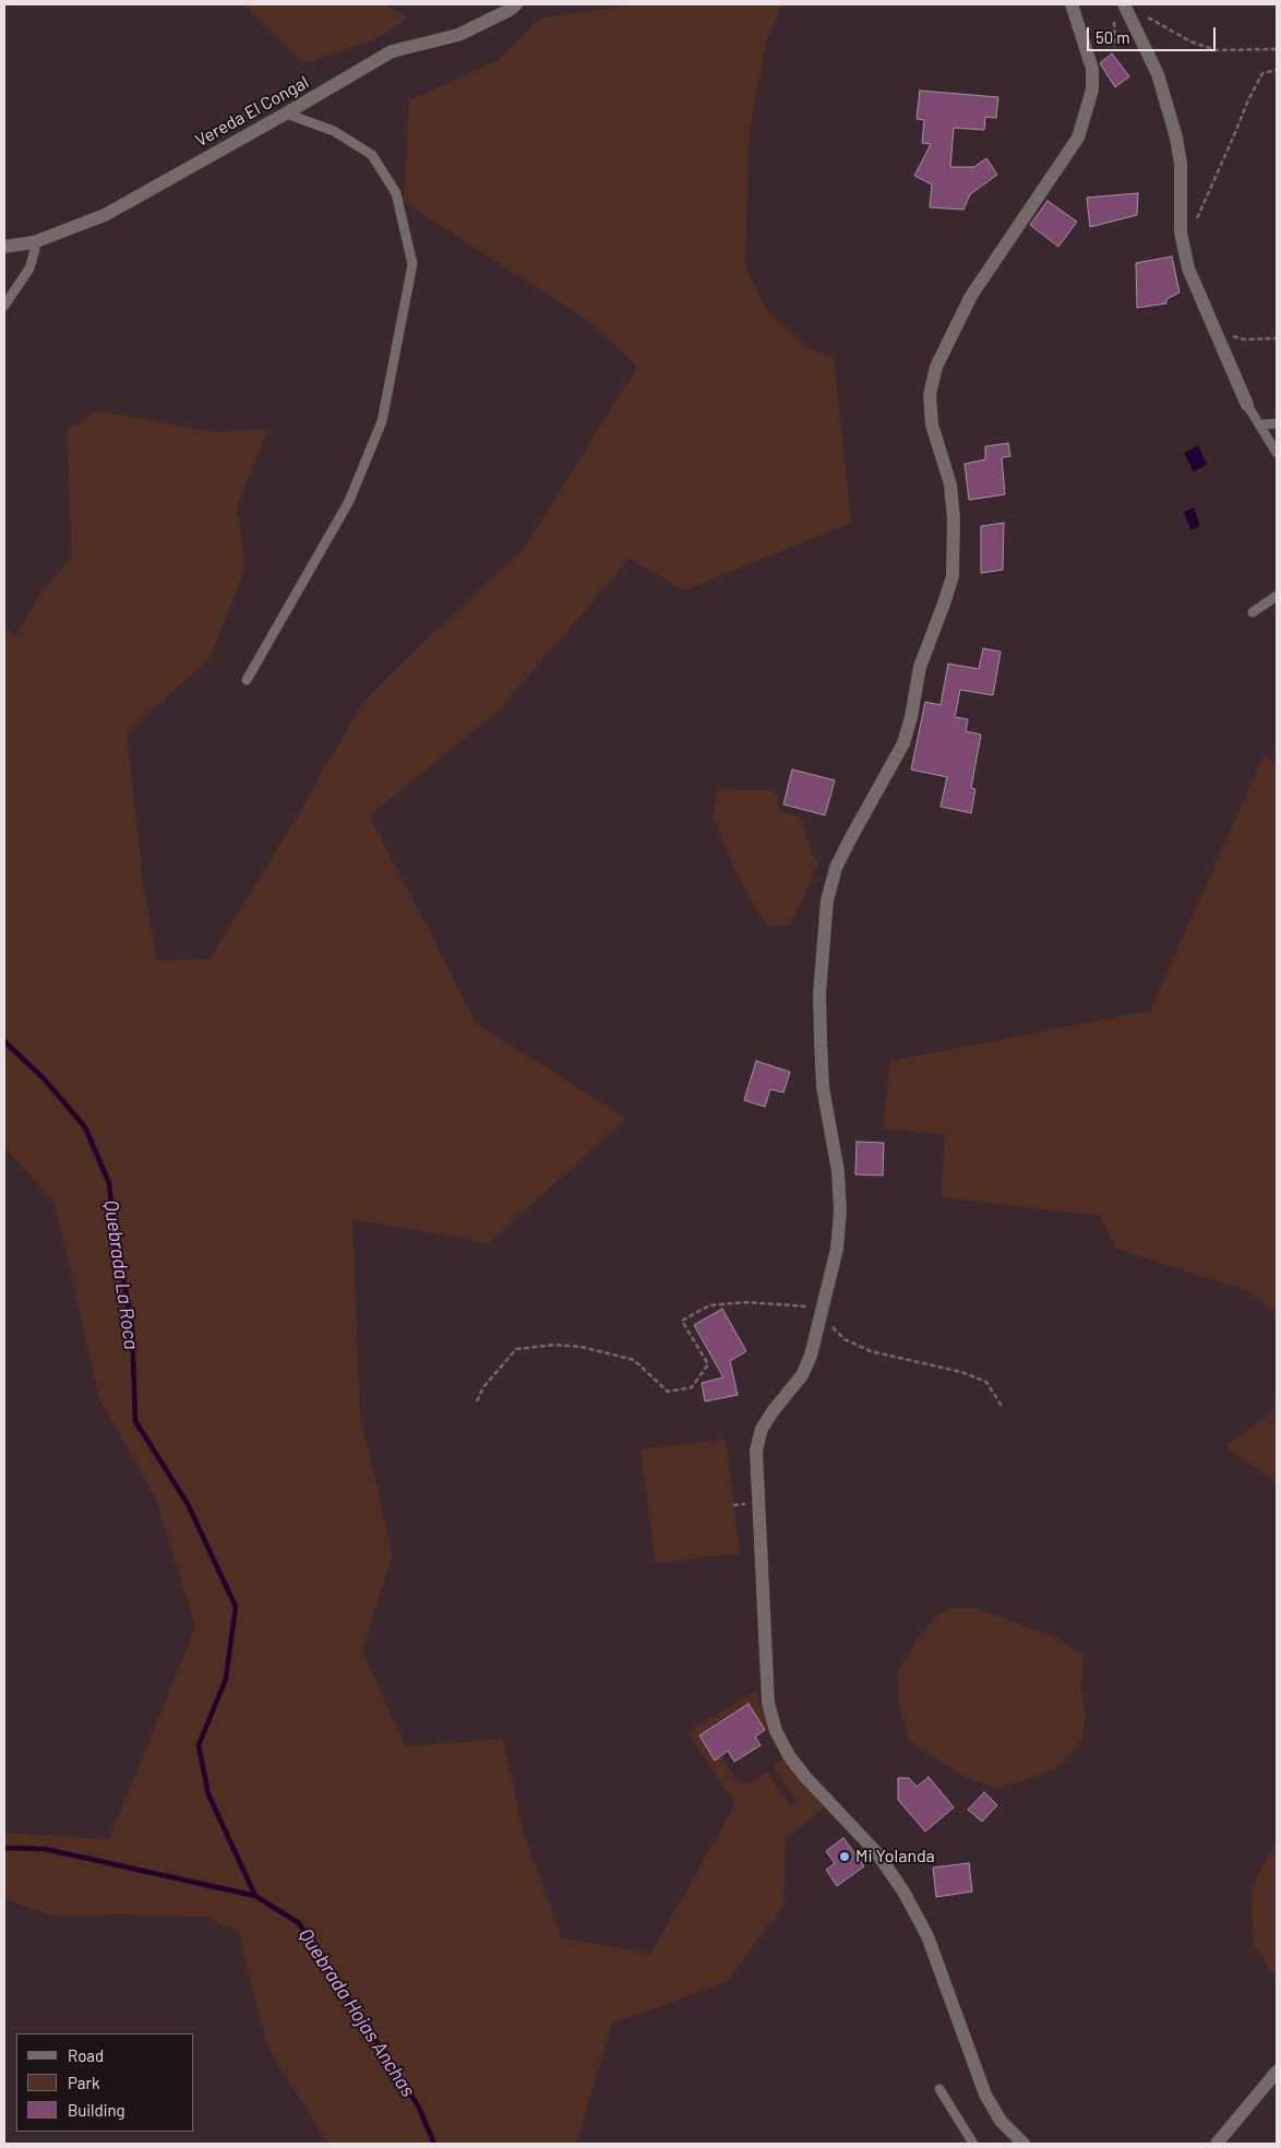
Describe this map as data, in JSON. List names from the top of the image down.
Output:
{
  "streets": {
    "street": ["Vereda El Congal"]
  },
  "water": ["Quebrada La Roca", "Quebrada Hojas Anchas"],
  "places": ["Mi Yolanda"],
  "legend": ["Road", "Park", "Building"],
  "scale_bar": "50 m"
}
